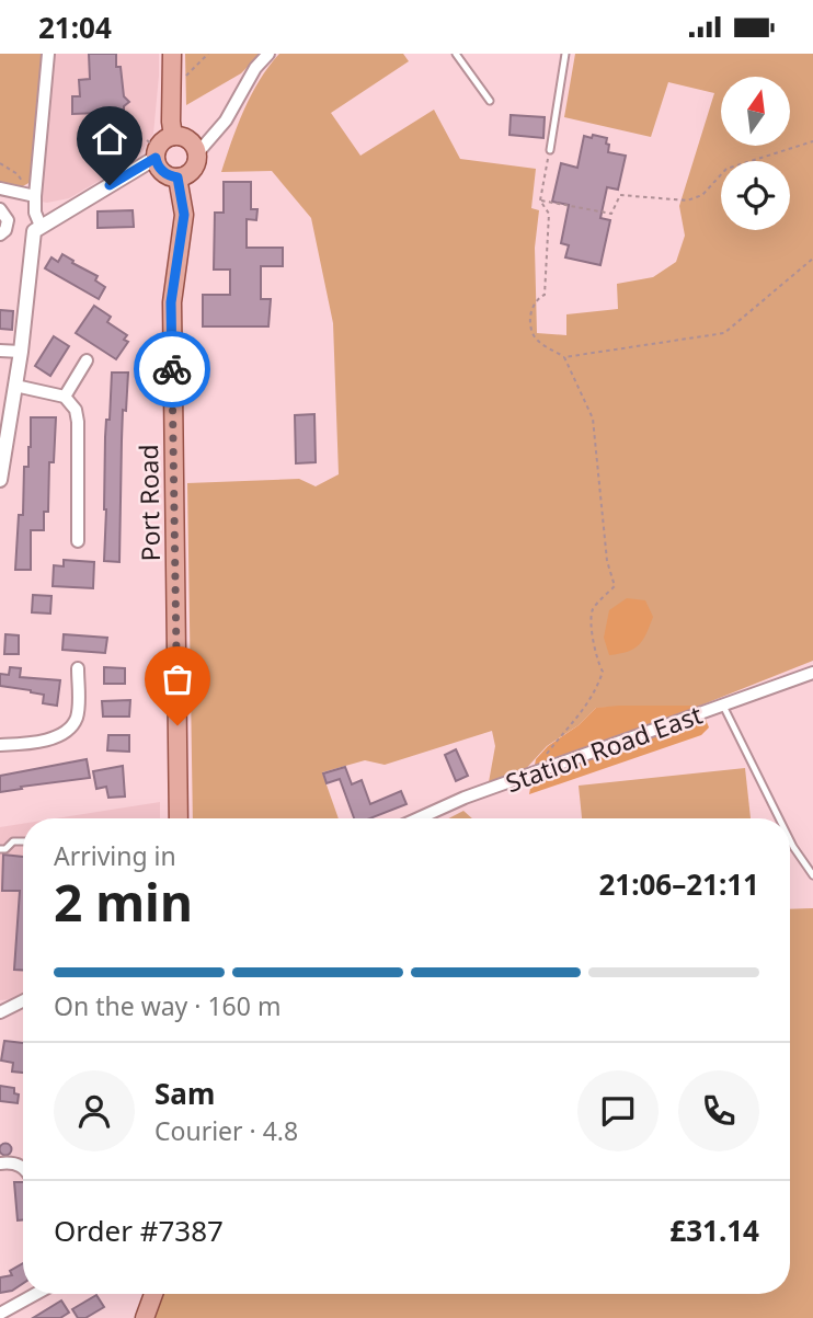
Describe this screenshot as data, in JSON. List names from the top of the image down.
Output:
{
  "streets": {
    "main road": ["Port Road"],
    "street": ["Station Road East"]
  },
  "north": "top",
  "page": {
    "status": "21:04",
    "heading": ["2 min", "Arriving in", "21:06–21:11"],
    "panel": [
      "Sam",
      "Courier · 4.8",
      "Order #7387",
      "£31.14"
    ],
    "bar": "On the way · 160 m"
  }
}
